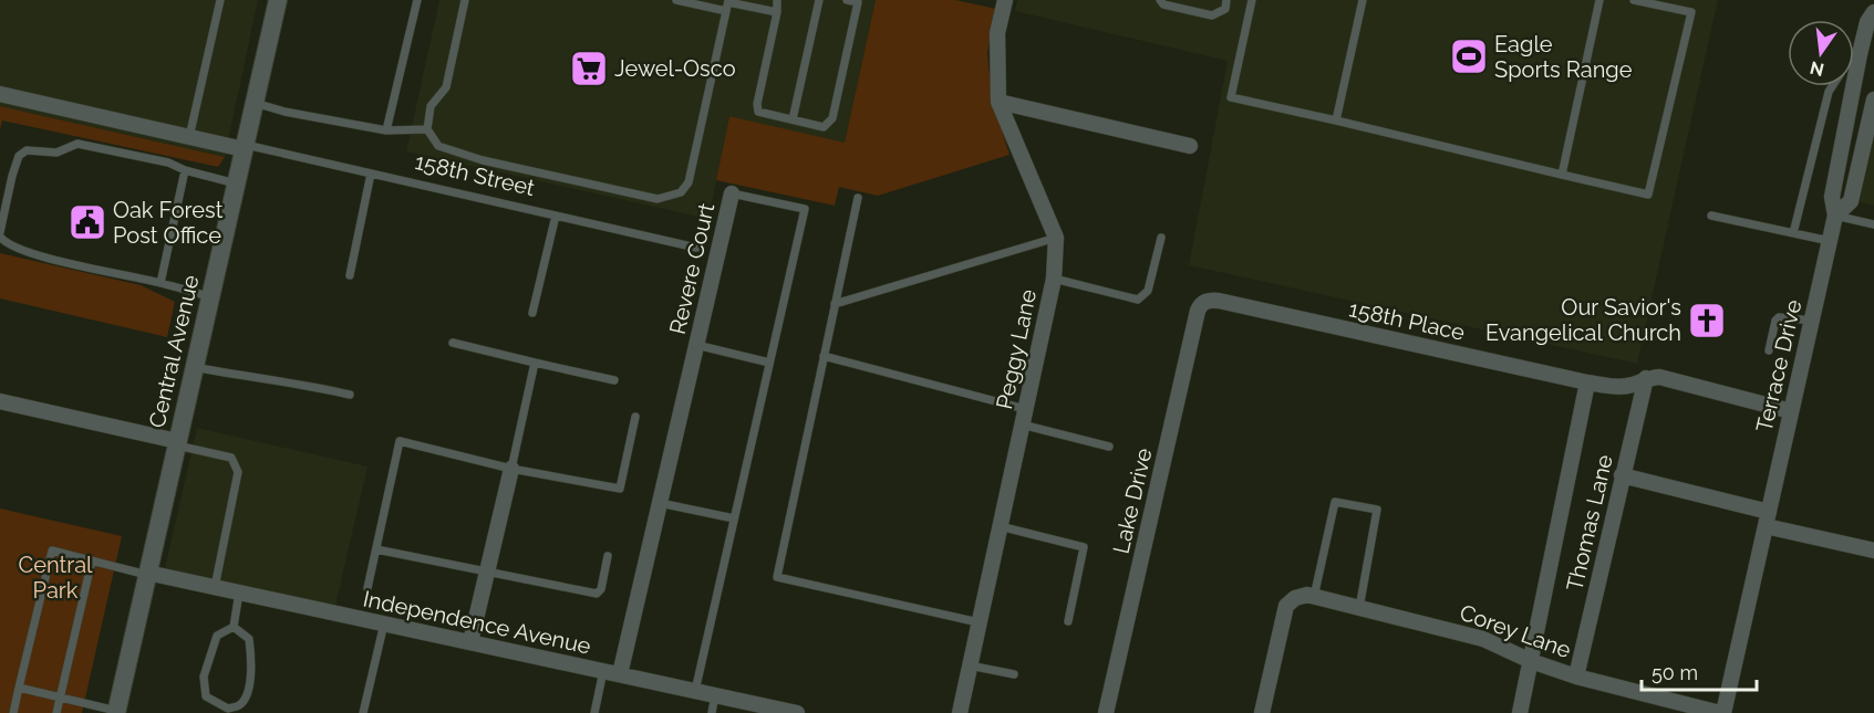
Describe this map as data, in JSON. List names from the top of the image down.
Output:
{
  "streets": {
    "street": [
      "158th Street",
      "Revere Court",
      "158th Place",
      "Peggy Lane",
      "Central Avenue",
      "Terrace Drive",
      "Lake Drive",
      "Thomas Lane",
      "Independence Avenue",
      "Corey Lane"
    ]
  },
  "crossings": [
    ["158th Street", "Central Avenue"],
    ["Revere Court", "Independence Avenue"],
    ["158th Place", "Terrace Drive"],
    ["158th Place", "Lake Drive"],
    ["158th Place", "Thomas Lane"],
    ["Central Avenue", "Independence Avenue"],
    ["Terrace Drive", "Corey Lane"],
    ["Thomas Lane", "Corey Lane"]
  ],
  "parks": ["Central Park"],
  "places": {
    "sports": ["Eagle Sports Range"],
    "supermarket": ["Jewel-Osco"],
    "public building": ["Oak Forest Post Office"],
    "church": ["Our Savior's Evangelical Church"]
  },
  "scale_bar": "50 m",
  "north": "bottom"
}
